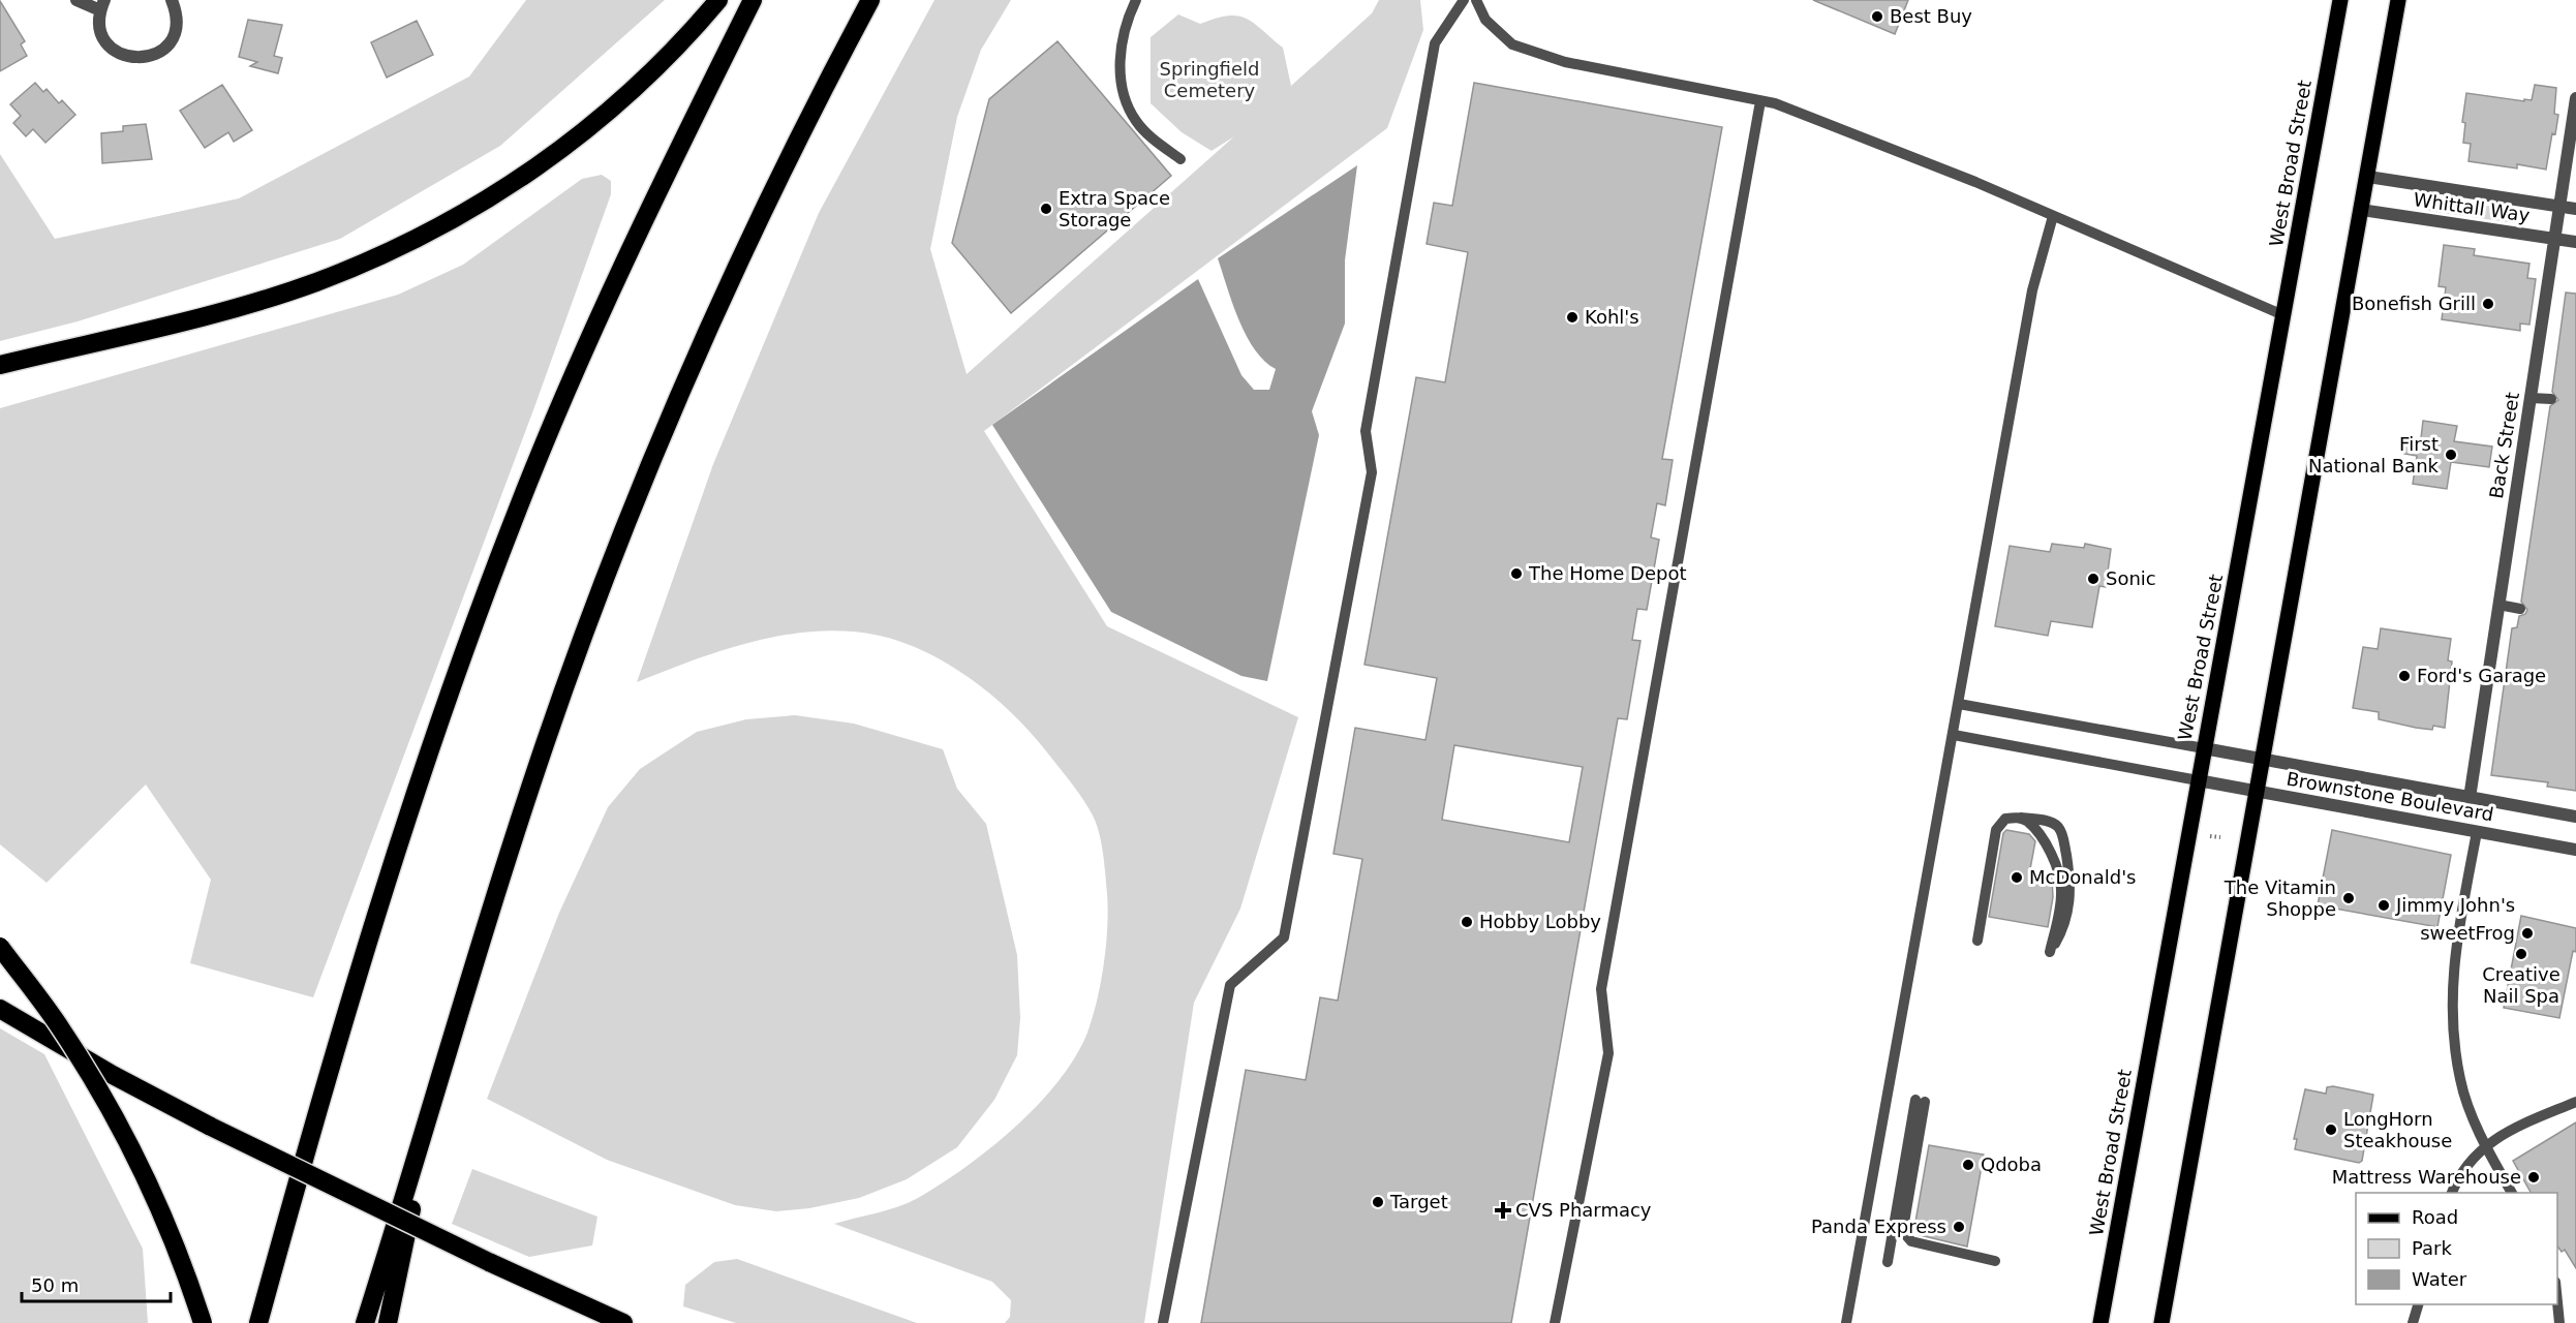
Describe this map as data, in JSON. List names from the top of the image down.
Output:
{
  "streets": {
    "main road": ["West Broad Street"],
    "street": ["Whittall Way", "Back Street", "Brownstone Boulevard"]
  },
  "crossings": [
    ["West Broad Street", "Brownstone Boulevard"],
    ["Whittall Way", "Back Street"],
    ["Back Street", "Brownstone Boulevard"]
  ],
  "parks": ["Springfield Cemetery"],
  "places": {
    "other": [
      "Best Buy",
      "Extra Space Storage",
      "Bonefish Grill",
      "Kohl's",
      "First National Bank",
      "The Home Depot",
      "Sonic",
      "Ford's Garage",
      "McDonald's",
      "The Vitamin Shoppe",
      "Jimmy John's",
      "Hobby Lobby",
      "sweetFrog",
      "Creative Nail Spa",
      "LongHorn Steakhouse",
      "Qdoba",
      "Mattress Warehouse",
      "Target",
      "Panda Express"
    ],
    "health": ["CVS Pharmacy"]
  },
  "legend": ["Road", "Park", "Water"],
  "scale_bar": "50 m"
}
